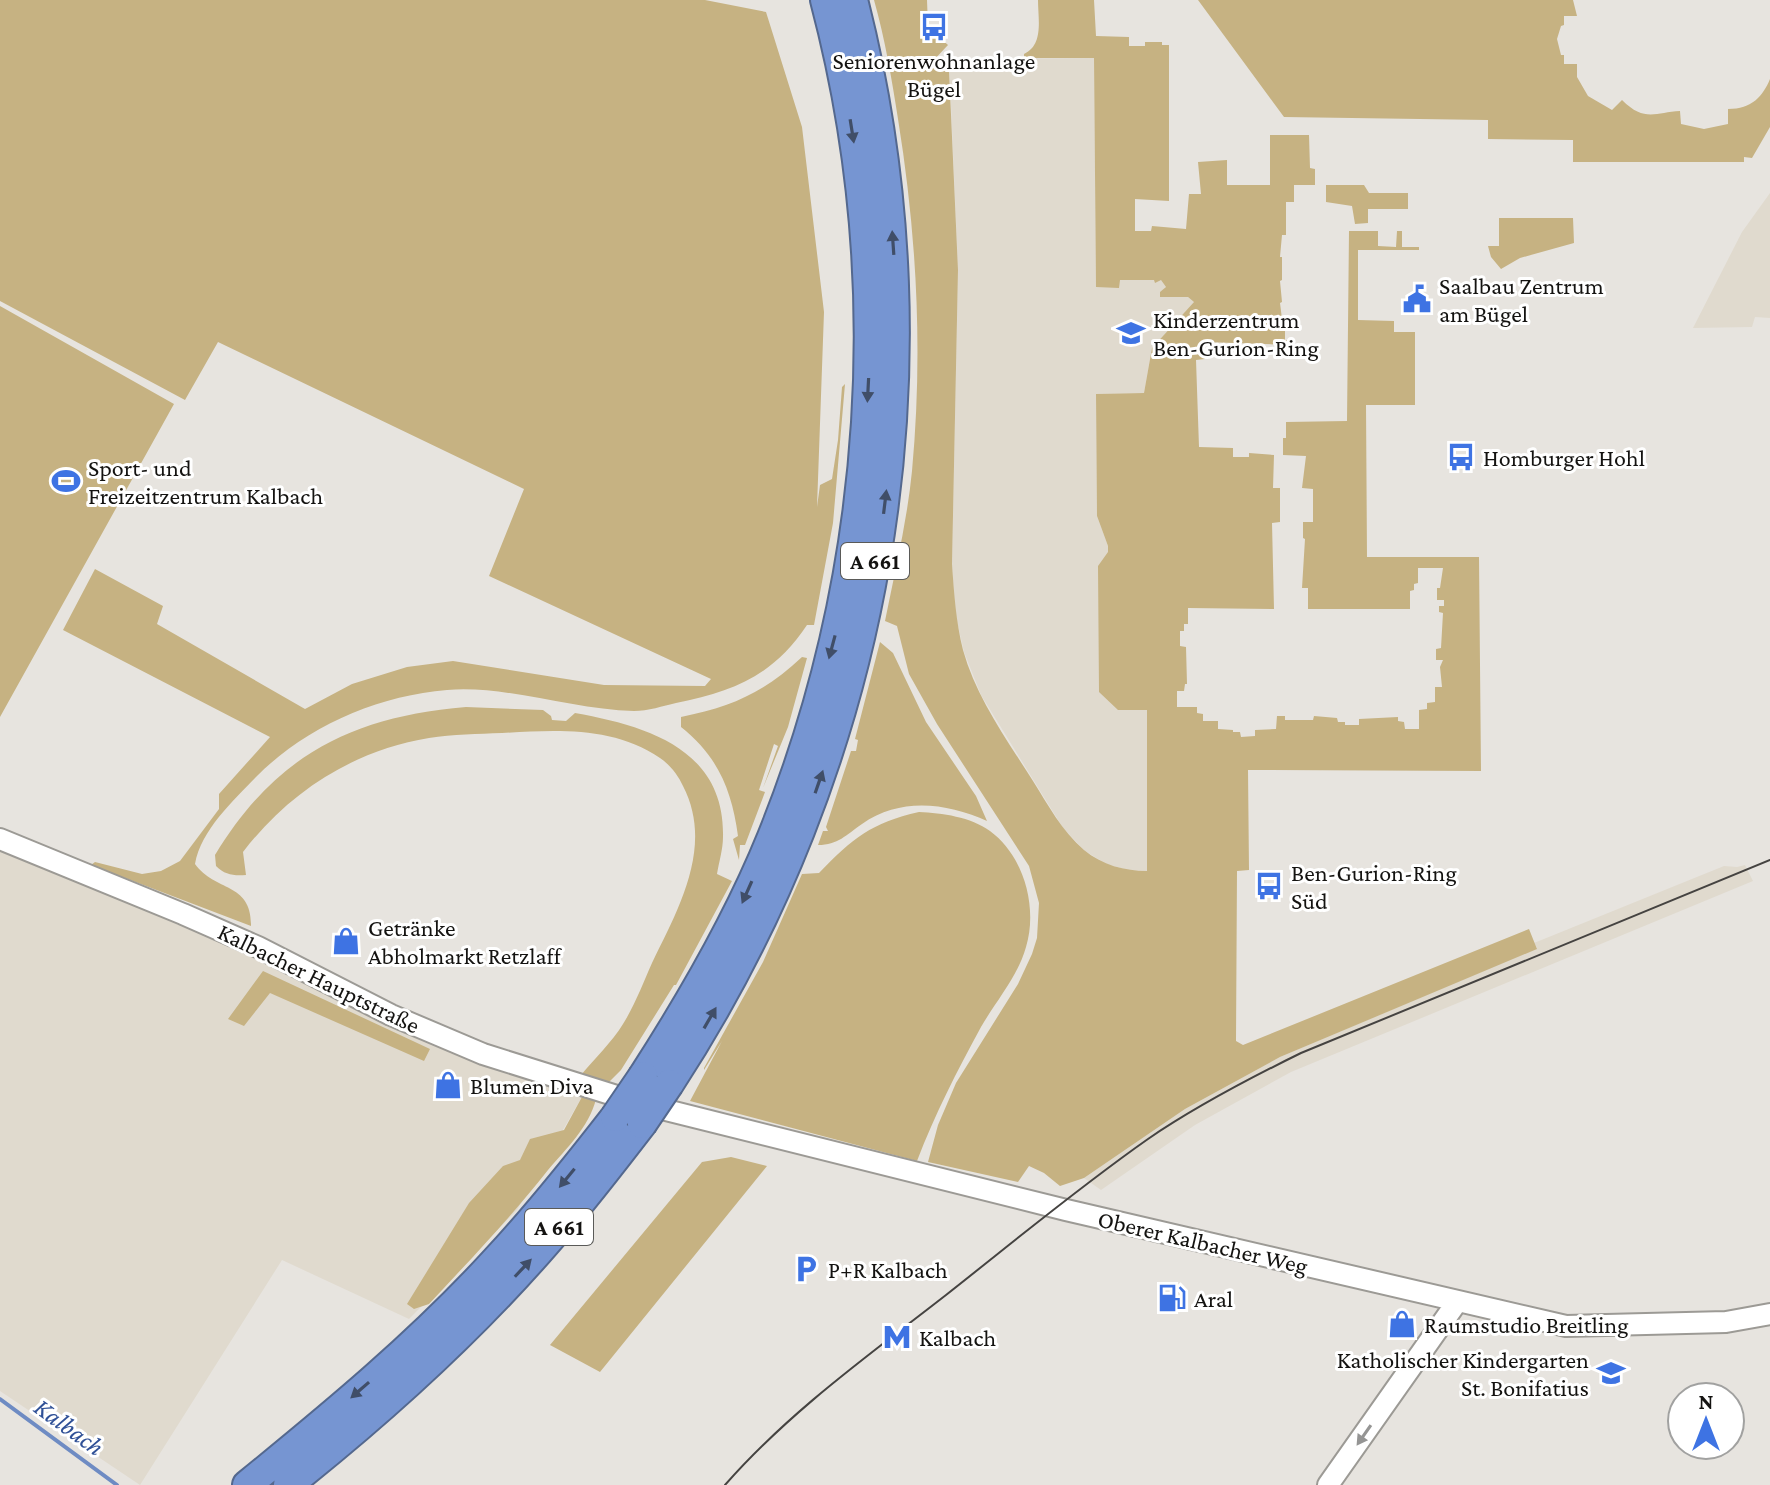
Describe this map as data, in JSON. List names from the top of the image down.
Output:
{
  "streets": {
    "highway": ["A 661"],
    "street": ["Kalbacher Hauptstraße", "Oberer Kalbacher Weg"]
  },
  "crossings": [
    ["A 661", "Kalbacher Hauptstraße"],
    ["A 661", "Oberer Kalbacher Weg"],
    ["Kalbacher Hauptstraße", "Oberer Kalbacher Weg"]
  ],
  "water": ["Kalbach"],
  "places": {
    "bus stop": ["Seniorenwohnanlage Bügel", "Homburger Hohl", "Ben-Gurion-Ring Süd"],
    "public building": ["Saalbau Zentrum am Bügel"],
    "school or university": ["Kinderzentrum Ben-Gurion-Ring", "Katholischer Kindergarten St. Bonifatius"],
    "sports": ["Sport- und Freizeitzentrum Kalbach"],
    "shop": ["Getränke Abholmarkt Retzlaff", "Blumen Diva", "Raumstudio Breitling"],
    "parking": ["P+R Kalbach"],
    "fuel station": ["Aral"],
    "metro station": ["Kalbach"]
  },
  "north": "top"
}
